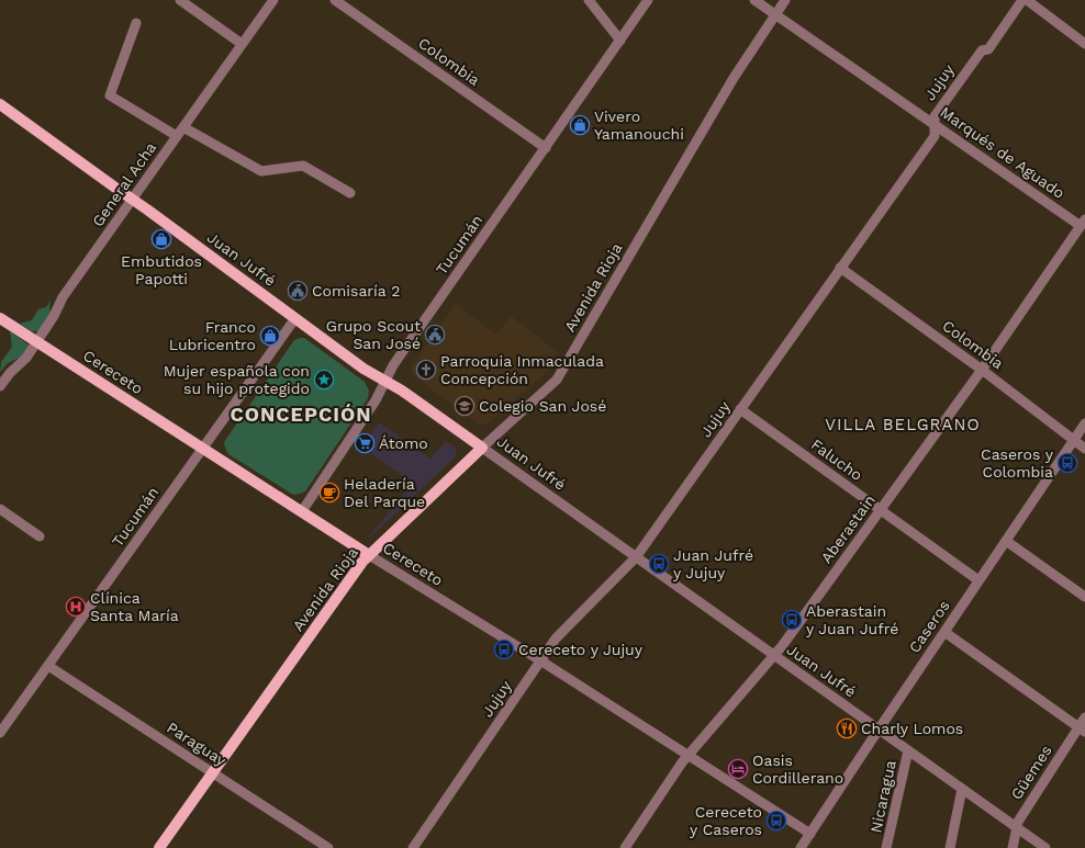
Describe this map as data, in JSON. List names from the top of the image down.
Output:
{
  "streets": {
    "main road": ["Juan Jufré", "Avenida Rioja", "Cereceto"],
    "street": [
      "Colombia",
      "Jujuy",
      "Marqués de Aguado",
      "General Acha",
      "Tucumán",
      "Falucho",
      "Aberastain",
      "Caseros",
      "Paraguay",
      "Güemes",
      "Nicaragua"
    ]
  },
  "crossings": [
    ["Colombia", "Jujuy"],
    ["Colombia", "Tucumán"],
    ["Colombia", "Aberastain"],
    ["Colombia", "Caseros"],
    ["Jujuy", "Marqués de Aguado"],
    ["Jujuy", "Juan Jufré"],
    ["Jujuy", "Cereceto"],
    ["Jujuy", "Falucho"],
    ["Marqués de Aguado", "Avenida Rioja"],
    ["Marqués de Aguado", "Aberastain"],
    ["General Acha", "Juan Jufré"],
    ["General Acha", "Cereceto"],
    ["Tucumán", "Juan Jufré"],
    ["Tucumán", "Cereceto"],
    ["Tucumán", "Paraguay"],
    ["Juan Jufré", "Avenida Rioja"],
    ["Juan Jufré", "Aberastain"],
    ["Juan Jufré", "Caseros"],
    ["Juan Jufré", "Güemes"],
    ["Juan Jufré", "Nicaragua"],
    ["Avenida Rioja", "Cereceto"],
    ["Avenida Rioja", "Paraguay"],
    ["Cereceto", "Aberastain"],
    ["Cereceto", "Caseros"],
    ["Falucho", "Aberastain"],
    ["Falucho", "Caseros"]
  ],
  "districts": ["CONCEPCIÓN", "VILLA BELGRANO"],
  "places": {
    "shop": ["Vivero Yamanouchi", "Embutidos Papotti", "Franco Lubricentro"],
    "public building": ["Comisaría 2", "Grupo Scout San José"],
    "church": ["Parroquia Inmaculada Concepción"],
    "place": ["Mujer española con su hijo protegido"],
    "school or university": ["Colegio San José"],
    "supermarket": ["Átomo"],
    "bus stop": [
      "Caseros y Colombia",
      "Juan Jufré y Jujuy",
      "Aberastain y Juan Jufré",
      "Cereceto y Jujuy",
      "Cereceto y Caseros"
    ],
    "cafe": ["Heladería Del Parque"],
    "hospital": ["Clínica Santa María"],
    "restaurant": ["Charly Lomos"],
    "hotel": ["Oasis Cordillerano"]
  }
}
